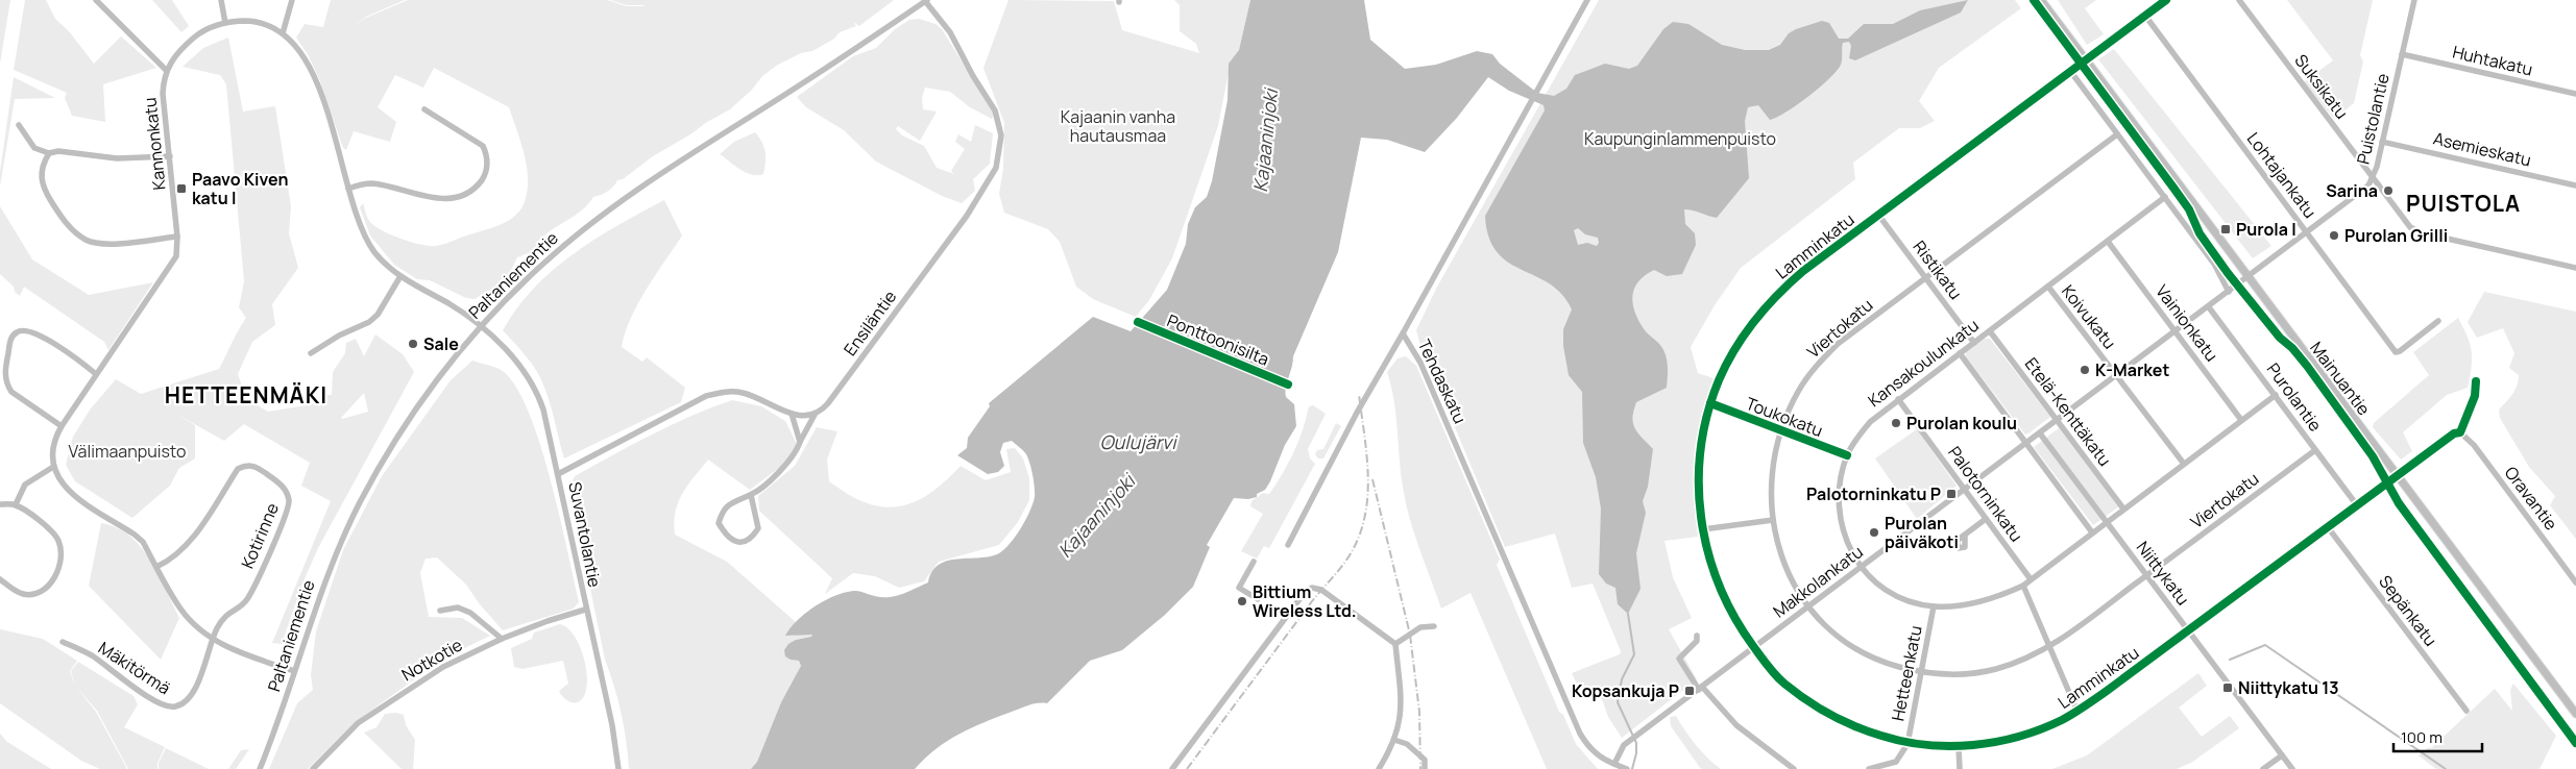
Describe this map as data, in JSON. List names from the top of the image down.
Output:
{
  "streets": {
    "main road": ["Mainuantie"],
    "street": [
      "Huhtakatu",
      "Suksikatu",
      "Puistolantie",
      "Kannonkatu",
      "Asemieskatu",
      "Lohtajankatu",
      "Lamminkatu",
      "Ristikatu",
      "Paltaniementie",
      "Koivukatu",
      "Ensiläntie",
      "Vainionkatu",
      "Viertokatu",
      "Kansakoulunkatu",
      "Tehdaskatu",
      "Purolantie",
      "Etelä-Kenttäkatu",
      "Palotorninkatu",
      "Oravantie",
      "Suvantolantie",
      "Kotirinne",
      "Niittykatu",
      "Makkolankatu",
      "Sepänkatu",
      "Notkotie",
      "Mäkitörmä",
      "Hetteenkatu"
    ],
    "cycle path": ["Ponttoonisilta", "Toukokatu"]
  },
  "crossings": [
    ["Huhtakatu", "Puistolantie"],
    ["Suksikatu", "Puistolantie"],
    ["Puistolantie", "Asemieskatu"],
    ["Puistolantie", "Lohtajankatu"],
    ["Puistolantie", "Mainuantie"],
    ["Puistolantie", "Makkolankatu"],
    ["Lohtajankatu", "Lamminkatu"],
    ["Lamminkatu", "Ristikatu"],
    ["Lamminkatu", "Mainuantie"],
    ["Lamminkatu", "Purolantie"],
    ["Lamminkatu", "Oravantie"],
    ["Lamminkatu", "Niittykatu"],
    ["Lamminkatu", "Makkolankatu"],
    ["Lamminkatu", "Sepänkatu"],
    ["Lamminkatu", "Hetteenkatu"],
    ["Ristikatu", "Viertokatu"],
    ["Ristikatu", "Kansakoulunkatu"],
    ["Paltaniementie", "Ensiläntie"],
    ["Paltaniementie", "Suvantolantie"],
    ["Koivukatu", "Kansakoulunkatu"],
    ["Koivukatu", "Makkolankatu"],
    ["Vainionkatu", "Kansakoulunkatu"],
    ["Vainionkatu", "Makkolankatu"],
    ["Viertokatu", "Purolantie"],
    ["Viertokatu", "Niittykatu"],
    ["Viertokatu", "Makkolankatu"],
    ["Viertokatu", "Hetteenkatu"],
    ["Kansakoulunkatu", "Purolantie"],
    ["Kansakoulunkatu", "Etelä-Kenttäkatu"],
    ["Kansakoulunkatu", "Palotorninkatu"],
    ["Kansakoulunkatu", "Niittykatu"],
    ["Kansakoulunkatu", "Makkolankatu"],
    ["Kansakoulunkatu", "Hetteenkatu"],
    ["Mainuantie", "Makkolankatu"],
    ["Tehdaskatu", "Makkolankatu"],
    ["Purolantie", "Makkolankatu"],
    ["Etelä-Kenttäkatu", "Makkolankatu"],
    ["Palotorninkatu", "Makkolankatu"],
    ["Suvantolantie", "Notkotie"],
    ["Kotirinne", "Mäkitörmä"],
    ["Niittykatu", "Makkolankatu"]
  ],
  "districts": ["PUISTOLA", "HETTEENMÄKI"],
  "water": ["Kajaaninjoki", "Oulujärvi"],
  "parks": ["Kajaanin vanha hautausmaa", "Kaupunginlammenpuisto", "Välimaanpuisto"],
  "places": {
    "transit": [
      "Paavo Kiven katu I",
      "Purola I",
      "Palotorninkatu P",
      "Niittykatu 13",
      "Kopsankuja P"
    ],
    "other": [
      "Sarina",
      "Purolan Grilli",
      "Sale",
      "K-Market",
      "Purolan koulu",
      "Purolan päiväkoti",
      "Bittium Wireless Ltd."
    ]
  },
  "scale_bar": "100 m"
}
